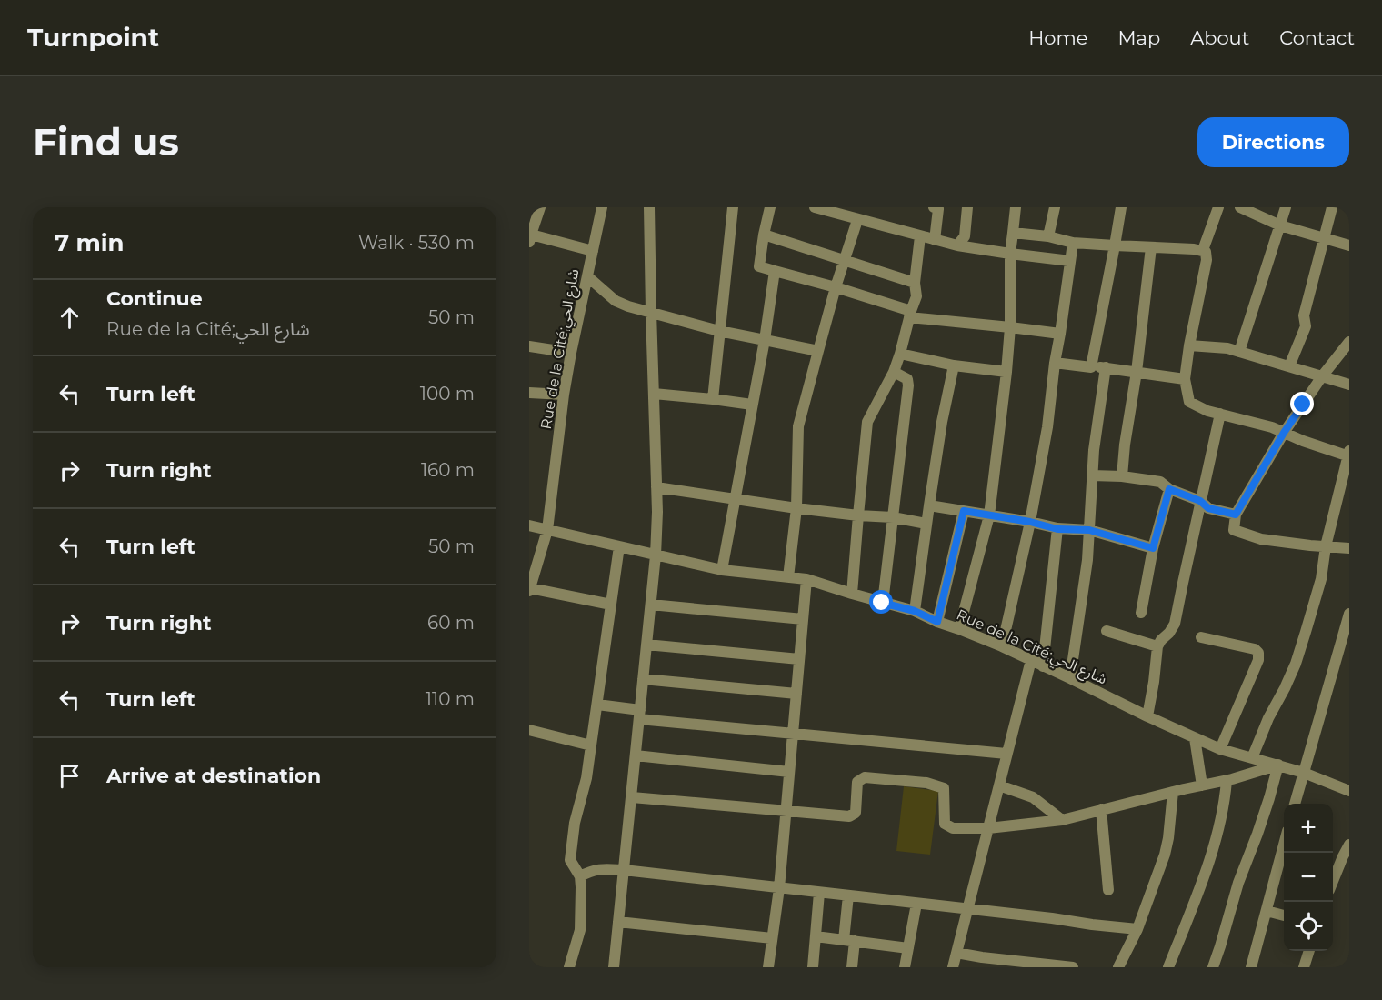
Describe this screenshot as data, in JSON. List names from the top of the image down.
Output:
{
  "streets": {
    "street": ["Rue de la Cité;شارع الحي"]
  },
  "page": {
    "header": "Turnpoint",
    "nav": [
      "Home",
      "Map",
      "About",
      "Contact"
    ],
    "buttons": "Directions",
    "title": "Find us",
    "heading": ["7 min", "Walk · 530 m"],
    "list": [
      ["Continue", "Rue de la Cité;شارع الحي", "50 m"],
      ["Turn left", "100 m"],
      ["Turn right", "160 m"],
      ["Turn left", "50 m"],
      ["Turn right", "60 m"],
      ["Turn left", "110 m"],
      "Arrive at destination"
    ],
    "map_buttons": ["+", "−"]
  }
}
